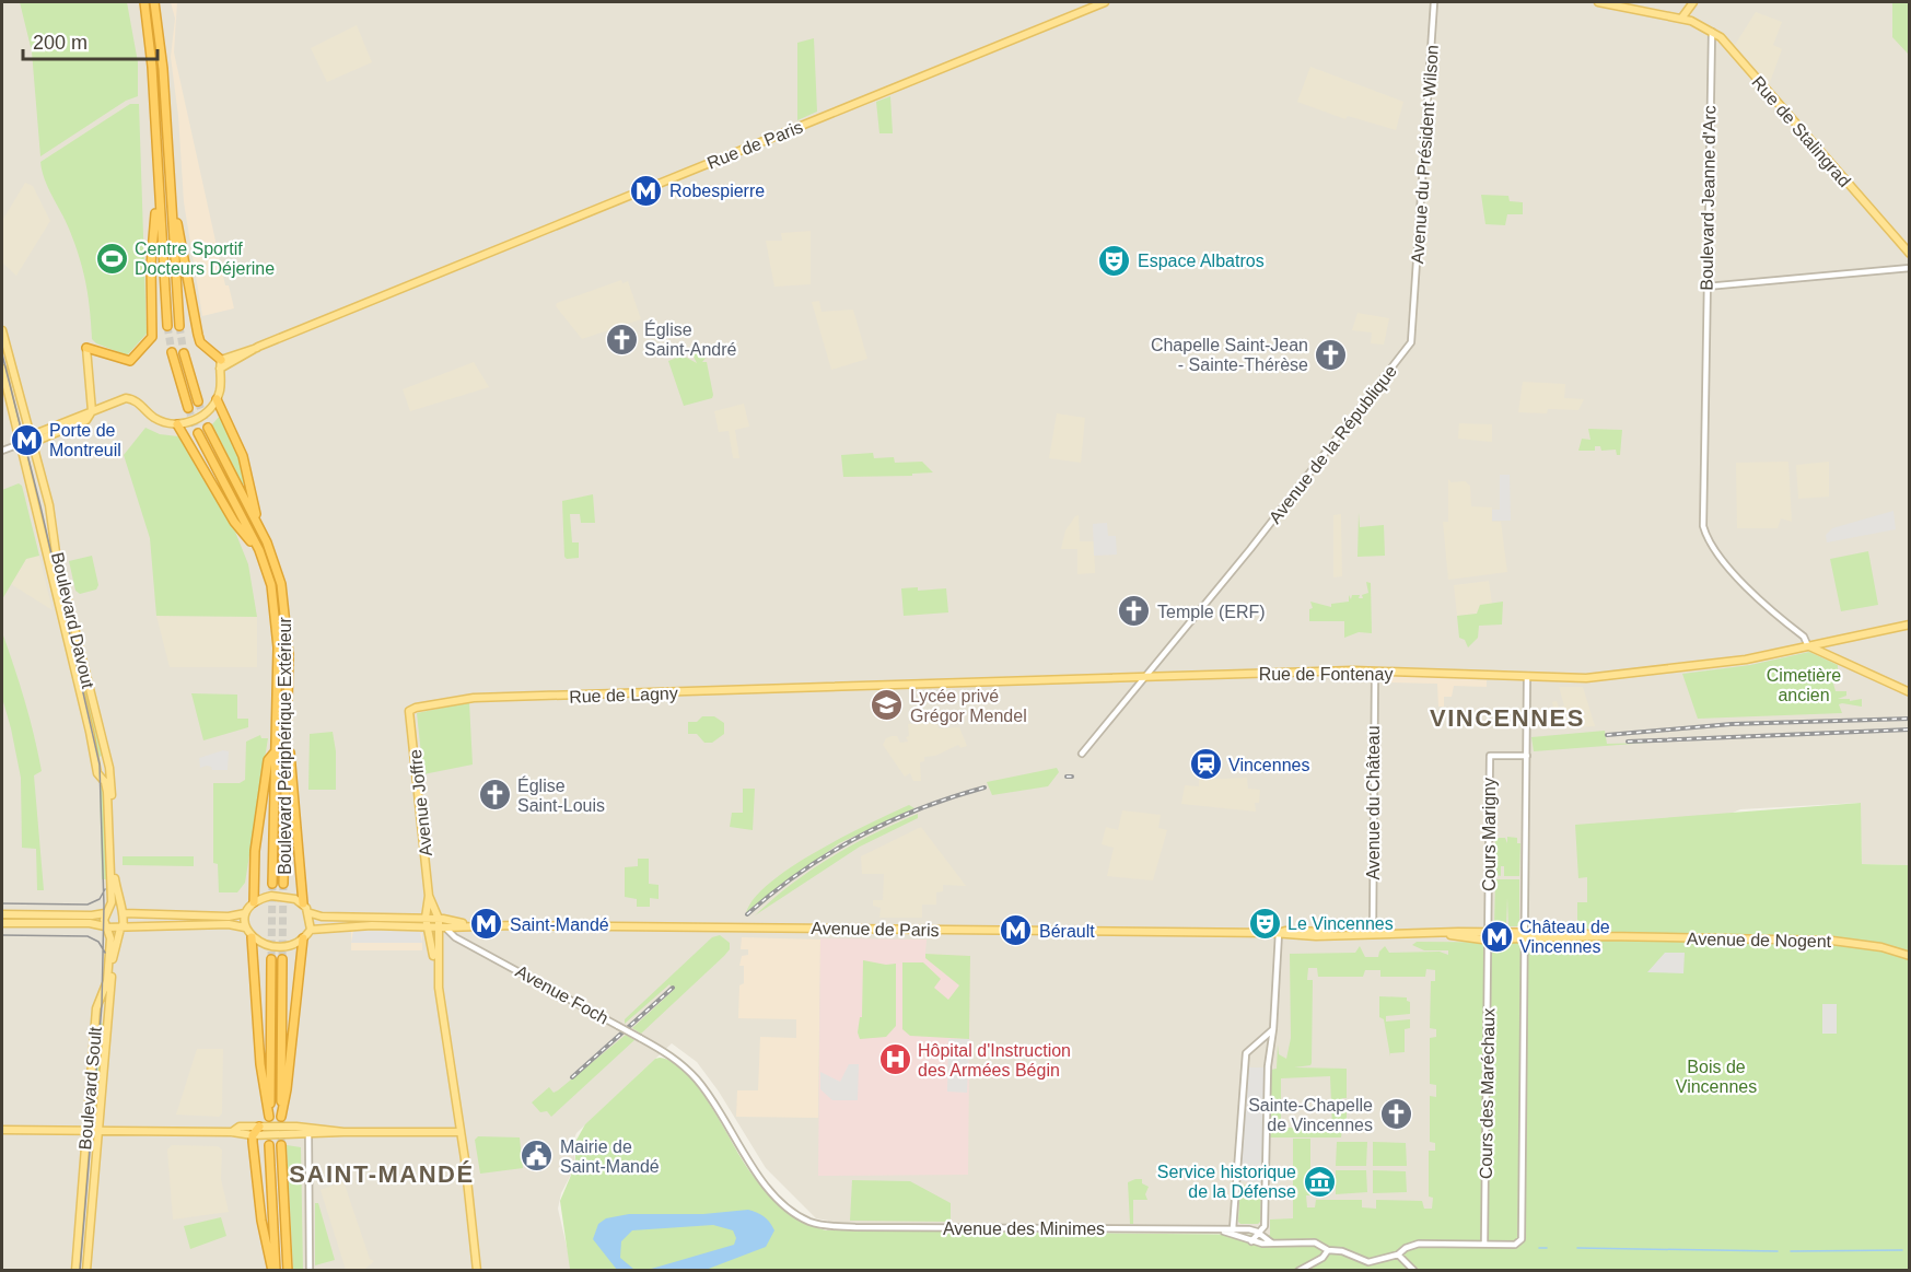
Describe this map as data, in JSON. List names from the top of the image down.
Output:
{
  "streets": {
    "highway": ["Boulevard Périphérique Extérieur"],
    "main road": [
      "Rue de Stalingrad",
      "Rue de Paris",
      "Boulevard Davout",
      "Rue de Fontenay",
      "Rue de Lagny",
      "Avenue Joffre",
      "Avenue de Paris",
      "Avenue de Nogent",
      "Boulevard Soult"
    ],
    "street": [
      "Avenue du Président Wilson",
      "Boulevard Jeanne d'Arc",
      "Avenue de la République",
      "Avenue du Château",
      "Cours Marigny",
      "Avenue Foch",
      "Cours des Maréchaux",
      "Avenue des Minimes"
    ]
  },
  "crossings": [
    ["Rue de Stalingrad", "Boulevard Jeanne d'Arc"],
    ["Avenue du Président Wilson", "Avenue de la République"],
    ["Boulevard Jeanne d'Arc", "Rue de Fontenay"],
    ["Avenue de la République", "Rue de Fontenay"],
    ["Boulevard Davout", "Boulevard Soult"],
    ["Rue de Fontenay", "Rue de Lagny"],
    ["Rue de Fontenay", "Avenue du Château"],
    ["Rue de Lagny", "Avenue Joffre"],
    ["Avenue du Château", "Avenue de Paris"],
    ["Cours Marigny", "Avenue de Paris"],
    ["Cours Marigny", "Avenue de Nogent"],
    ["Cours Marigny", "Cours des Maréchaux"],
    ["Avenue de Paris", "Avenue de Nogent"],
    ["Avenue de Paris", "Avenue Foch"],
    ["Avenue de Paris", "Cours des Maréchaux"],
    ["Avenue de Nogent", "Cours des Maréchaux"],
    ["Avenue Foch", "Avenue des Minimes"]
  ],
  "districts": ["VINCENNES", "SAINT-MANDÉ"],
  "parks": ["Cimetière ancien", "Bois de Vincennes"],
  "places": {
    "metro station": [
      "Robespierre",
      "Porte de Montreuil",
      "Saint-Mandé",
      "Bérault",
      "Château de Vincennes"
    ],
    "sports": ["Centre Sportif Docteurs Déjerine"],
    "theatre": ["Espace Albatros", "Le Vincennes"],
    "church": [
      "Église Saint-André",
      "Chapelle Saint-Jean - Sainte-Thérèse",
      "Temple (ERF)",
      "Église Saint-Louis",
      "Sainte-Chapelle de Vincennes"
    ],
    "school or university": ["Lycée privé Grégor Mendel"],
    "station": ["Vincennes"],
    "hospital": ["Hôpital d'Instruction des Armées Bégin"],
    "public building": ["Mairie de Saint-Mandé"],
    "museum": ["Service historique de la Défense"]
  },
  "scale_bar": "200 m"
}
